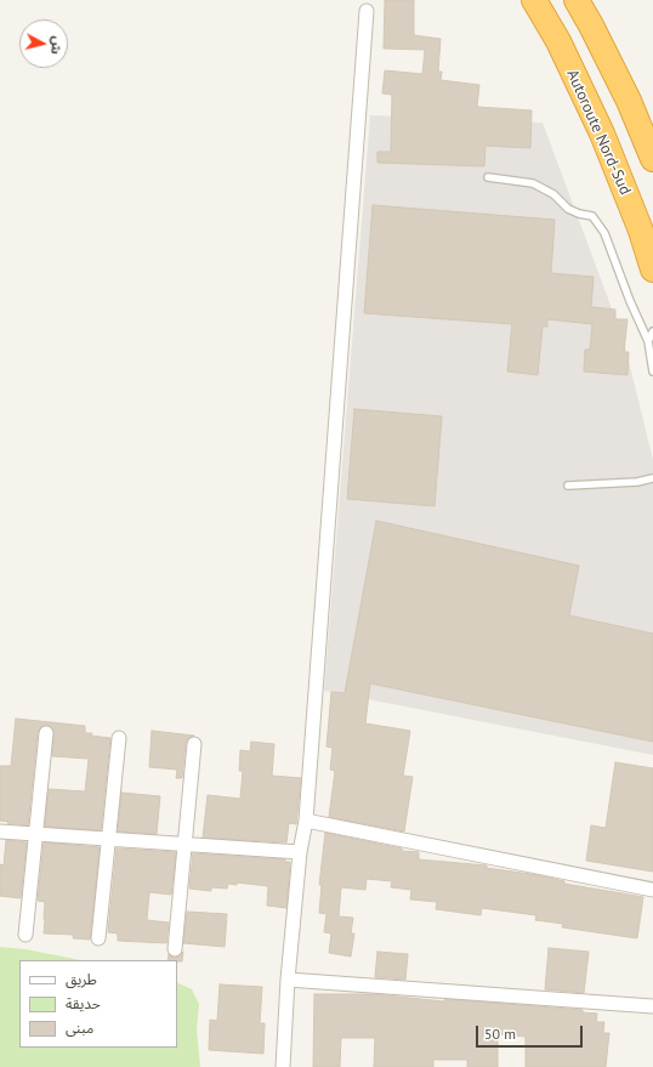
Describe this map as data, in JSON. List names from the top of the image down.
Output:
{
  "streets": {
    "highway": ["Autoroute Nord-Sud"]
  },
  "legend": ["طريق", "حديقة", "مبنى"],
  "scale_bar": "50 m",
  "north": "right"
}
